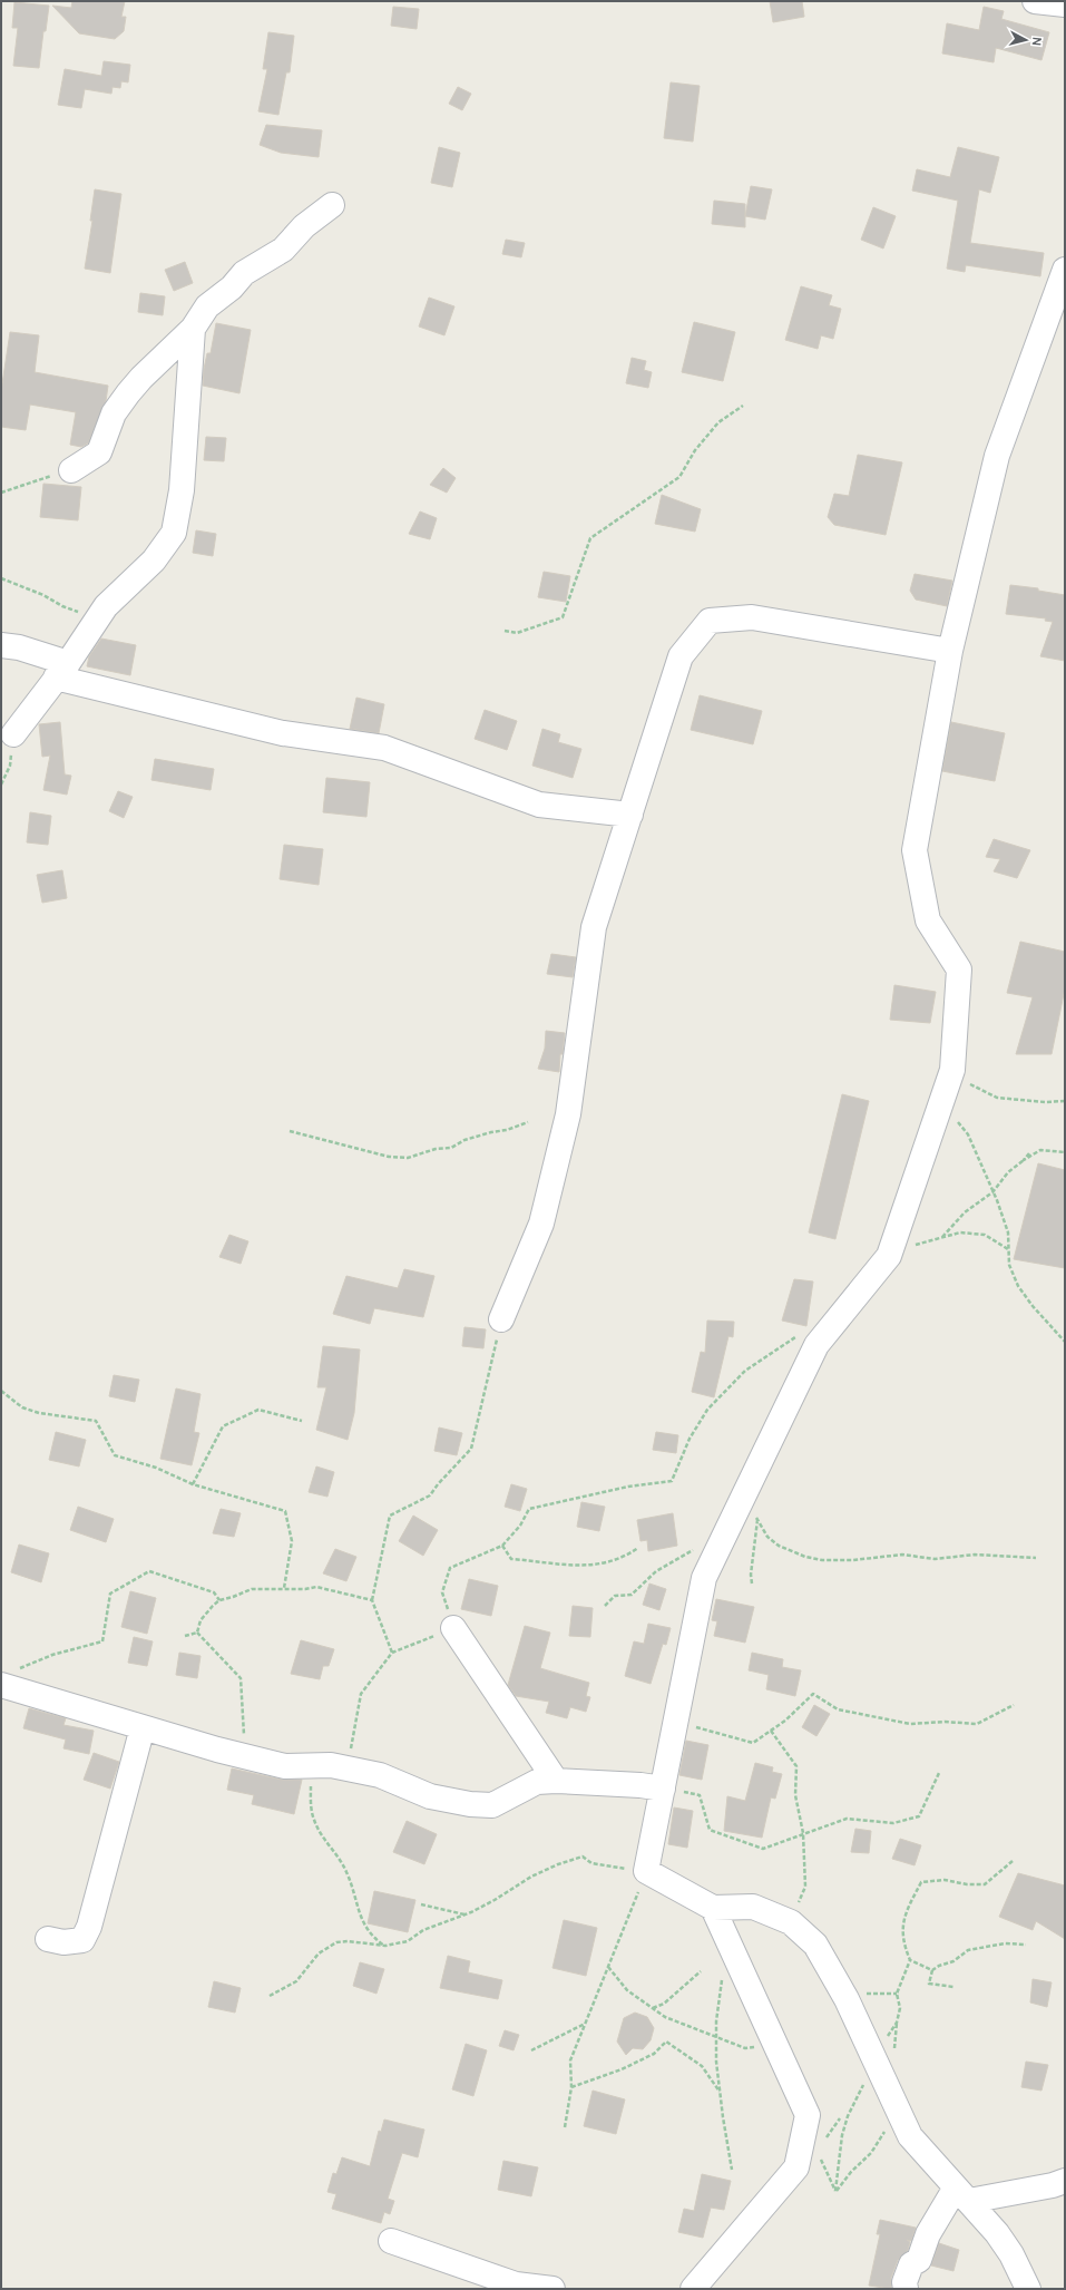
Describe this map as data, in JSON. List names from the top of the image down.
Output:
{
  "north": "right"
}
